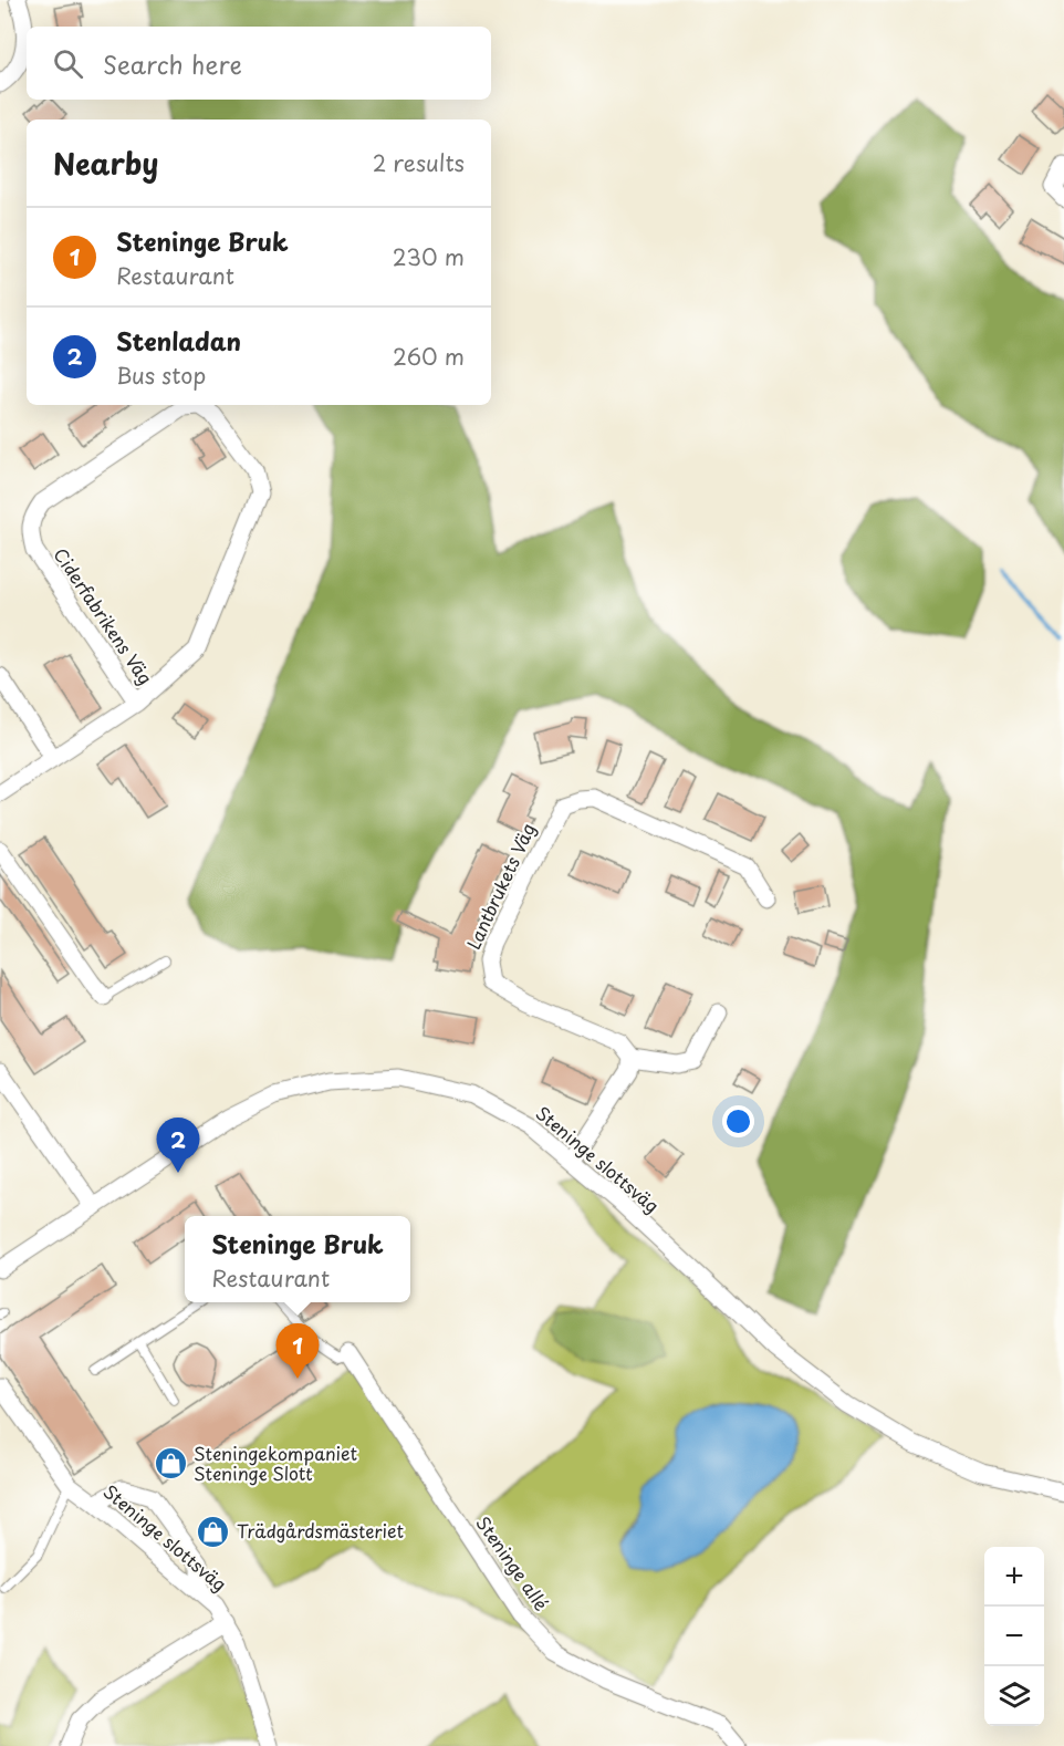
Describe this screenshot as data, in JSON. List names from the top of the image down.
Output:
{
  "streets": {
    "street": [
      "Ciderfabrikens Väg",
      "Lantbrukets Väg",
      "Steninge slottsväg",
      "Steninge allé"
    ]
  },
  "places": {
    "shop": ["Steningekompaniet Steninge Slott", "Trädgårdsmästeriet"]
  },
  "page": {
    "search": "Search here",
    "heading": ["Nearby", "2 results"],
    "list": [
      {
        "mark": "1",
        "name": "Steninge Bruk",
        "note": "Restaurant",
        "value": "230 m"
      },
      {
        "mark": "2",
        "name": "Stenladan",
        "note": "Bus stop",
        "value": "260 m"
      }
    ],
    "pins": ["2", "1"],
    "popup": ["Steninge Bruk", "Restaurant"],
    "map_buttons": ["+", "−"]
  }
}
